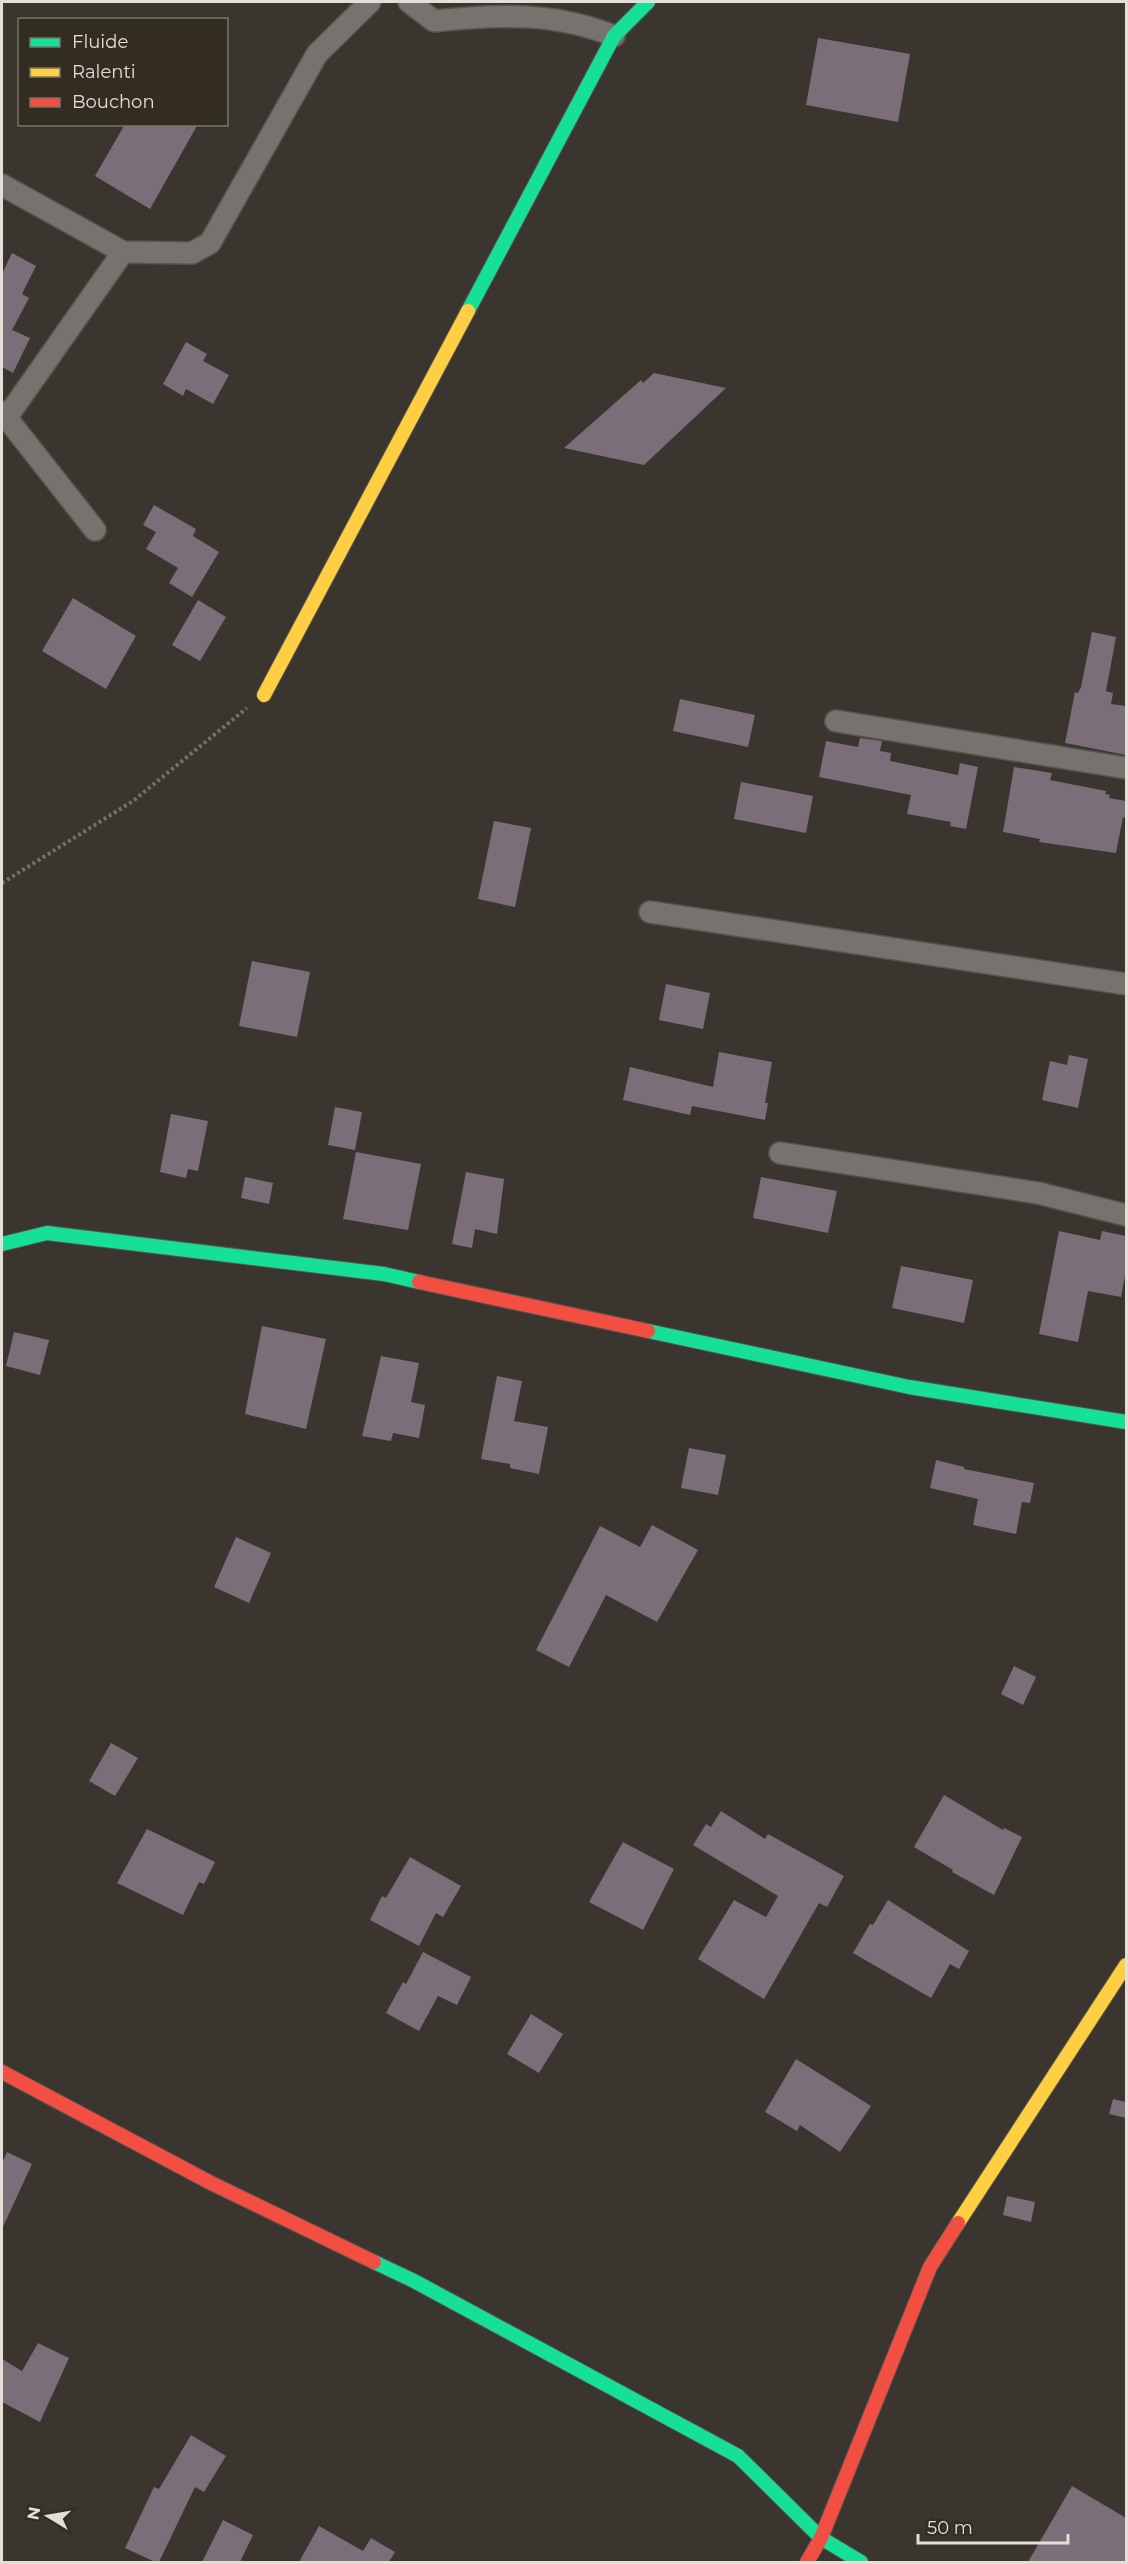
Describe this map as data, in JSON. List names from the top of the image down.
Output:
{
  "legend": ["Fluide", "Ralenti", "Bouchon"],
  "scale_bar": "50 m",
  "north": "left"
}
